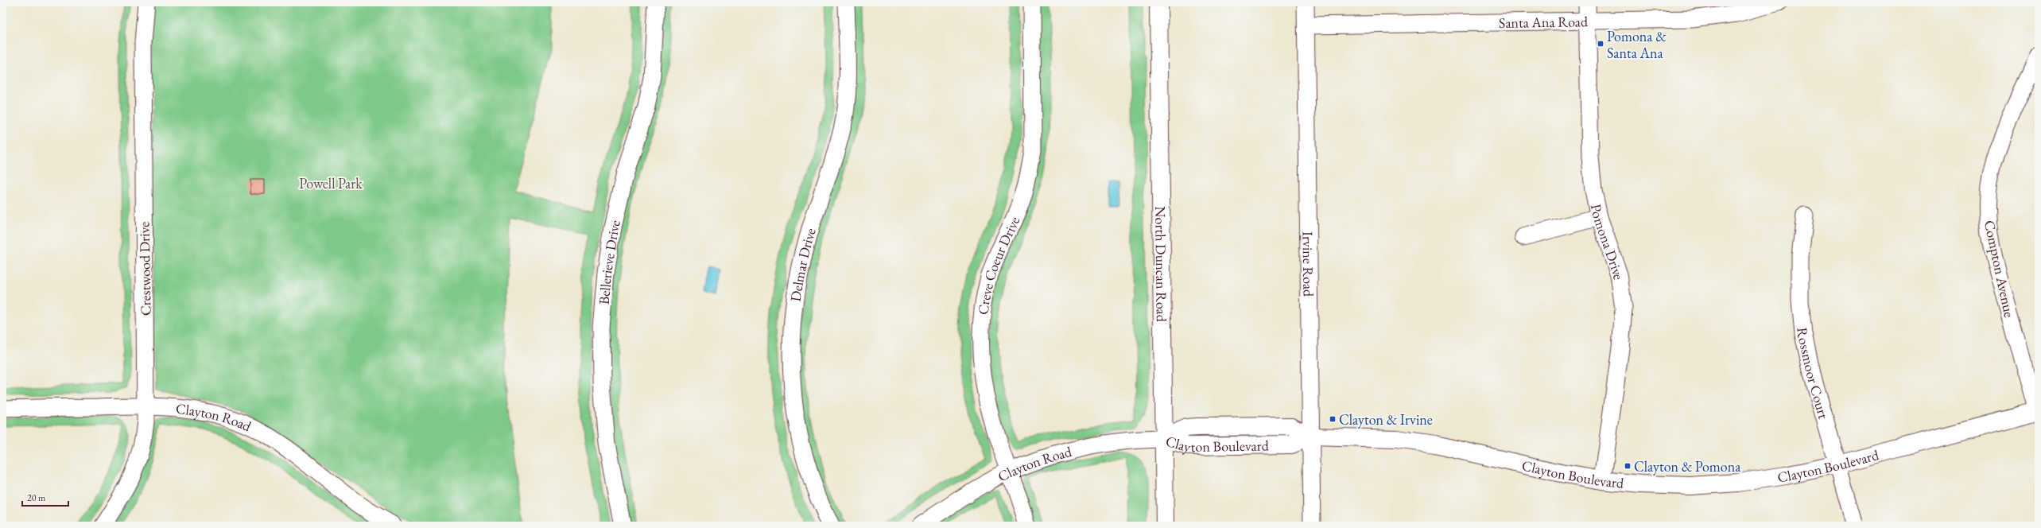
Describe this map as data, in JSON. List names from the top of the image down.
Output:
{
  "streets": {
    "street": [
      "Santa Ana Road",
      "Pomona Drive",
      "Bellerieve Drive",
      "North Duncan Road",
      "Irvine Road",
      "Delmar Drive",
      "Creve Coeur Drive",
      "Crestwood Drive",
      "Compton Avenue",
      "Rossmoor Court",
      "Clayton Road",
      "Clayton Boulevard"
    ]
  },
  "crossings": [
    ["Santa Ana Road", "Pomona Drive"],
    ["Santa Ana Road", "Irvine Road"],
    ["Pomona Drive", "Clayton Boulevard"],
    ["North Duncan Road", "Clayton Road"],
    ["North Duncan Road", "Clayton Boulevard"],
    ["Irvine Road", "Clayton Boulevard"],
    ["Creve Coeur Drive", "Clayton Road"],
    ["Crestwood Drive", "Clayton Road"],
    ["Compton Avenue", "Clayton Boulevard"],
    ["Rossmoor Court", "Clayton Boulevard"],
    ["Clayton Road", "Clayton Boulevard"]
  ],
  "parks": ["Powell Park"],
  "places": {
    "transit": ["Pomona & Santa Ana", "Clayton & Irvine", "Clayton & Pomona"]
  },
  "scale_bar": "20 m"
}
